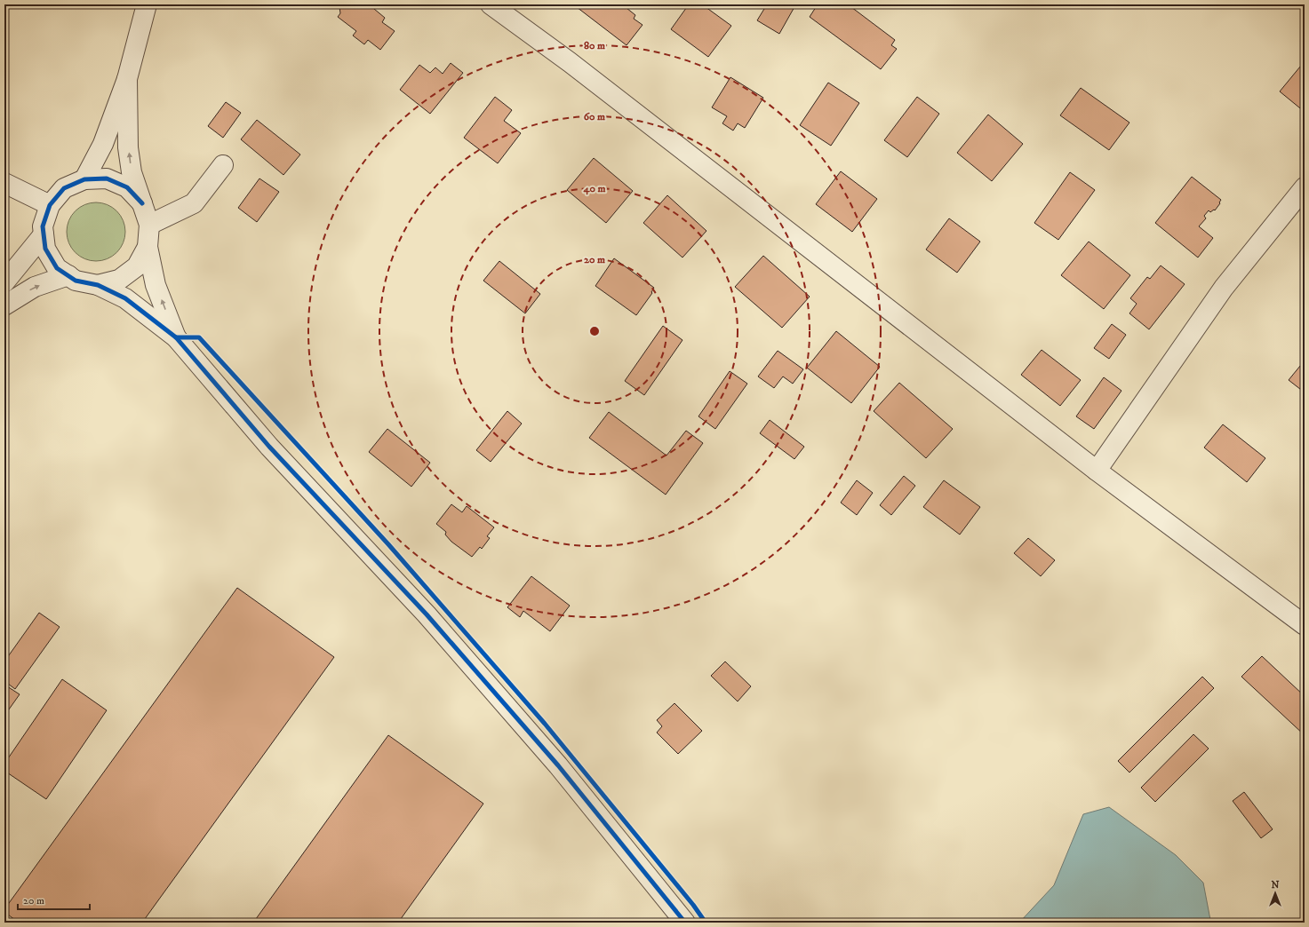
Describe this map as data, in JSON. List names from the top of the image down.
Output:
{
  "scale_bar": "20 m",
  "north": "top",
  "rings": [
    "80 m",
    "60 m",
    "40 m",
    "20 m"
  ]
}
